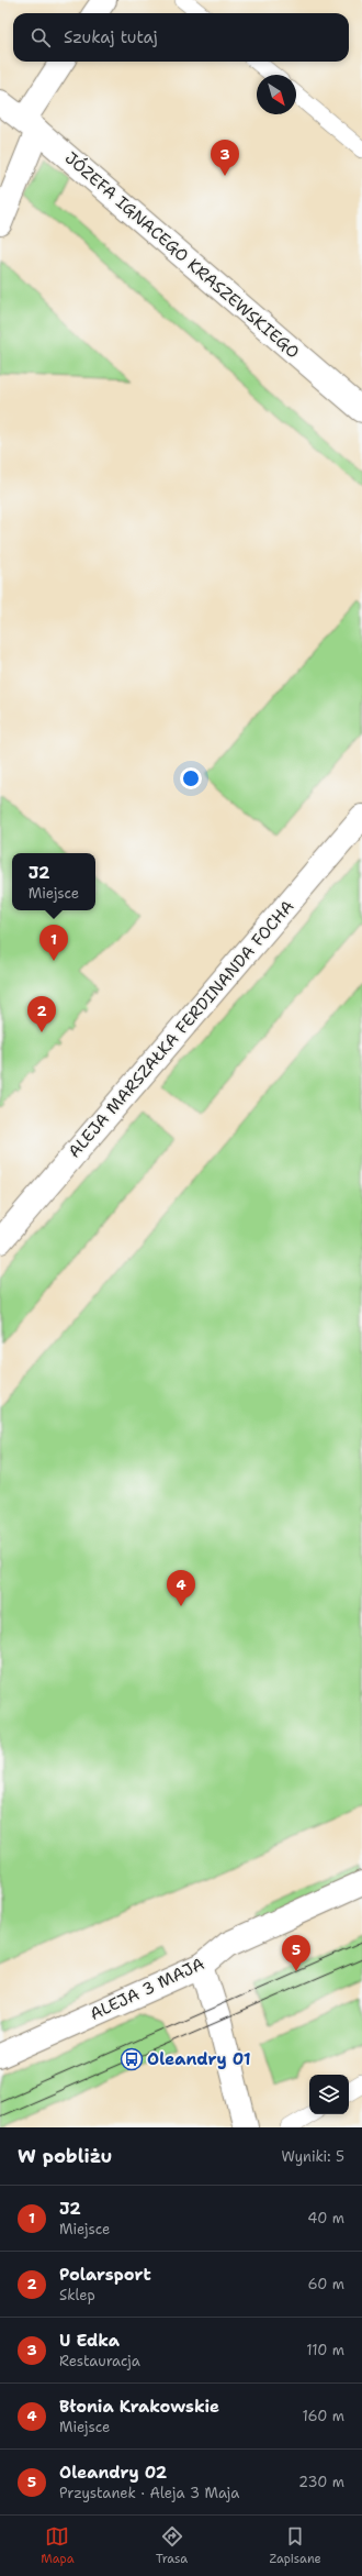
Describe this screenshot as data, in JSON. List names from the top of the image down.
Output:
{
  "streets": {
    "street": ["JÓZEFA IGNACEGO KRASZEWSKIEGO", "ALEJA MARSZAŁKA FERDINANDA FOCHA", "ALEJA 3 MAJA"]
  },
  "places": {
    "bus stop": ["Oleandry 01"]
  },
  "north": "bottom right",
  "page": {
    "search": "Szukaj tutaj",
    "pins": [
      "3",
      "1",
      "2",
      "4",
      "5"
    ],
    "popup": ["J2", "Miejsce"],
    "heading": ["W pobliżu", "Wyniki: 5"],
    "list": [
      {
        "mark": "1",
        "name": "J2",
        "note": "Miejsce",
        "value": "40 m"
      },
      {
        "mark": "2",
        "name": "Polarsport",
        "note": "Sklep",
        "value": "60 m"
      },
      {
        "mark": "3",
        "name": "U Edka",
        "note": "Restauracja",
        "value": "110 m"
      },
      {
        "mark": "4",
        "name": "Błonia Krakowskie",
        "note": "Miejsce",
        "value": "160 m"
      },
      {
        "mark": "5",
        "name": "Oleandry 02",
        "note": "Przystanek · Aleja 3 Maja",
        "value": "230 m"
      }
    ],
    "nav": ["Mapa", "Trasa", "Zapisane"]
  }
}
